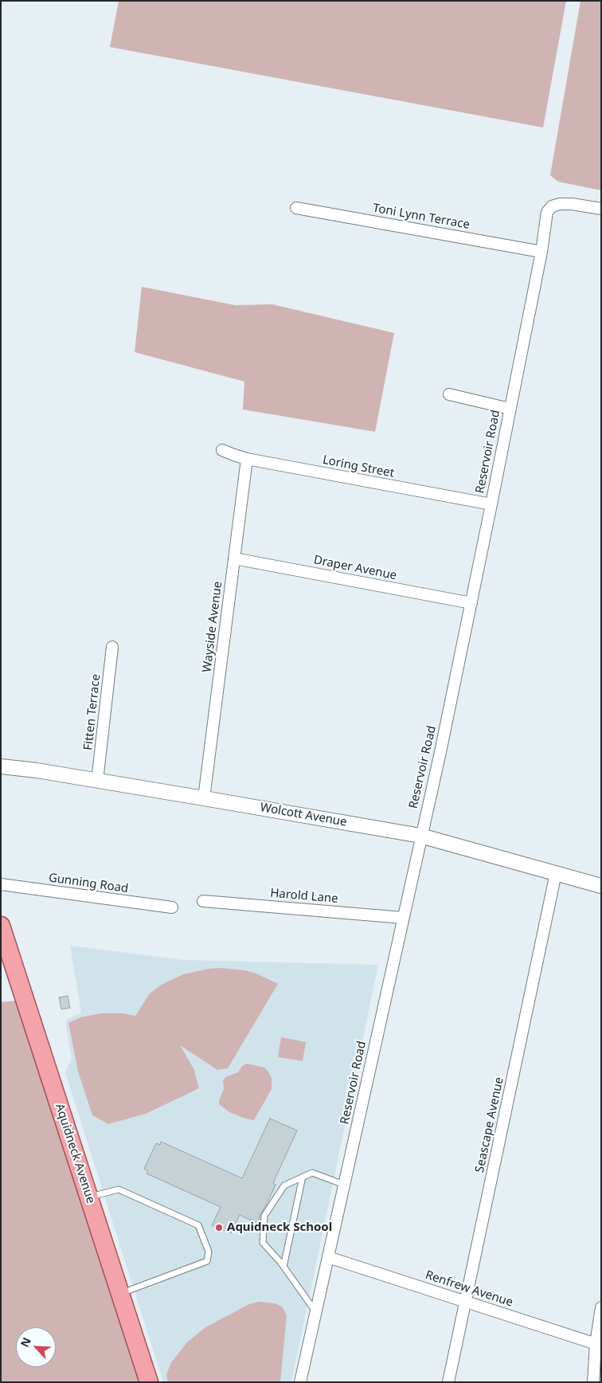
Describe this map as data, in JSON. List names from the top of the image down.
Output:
{
  "streets": {
    "main road": ["Aquidneck Avenue"],
    "street": [
      "Toni Lynn Terrace",
      "Reservoir Road",
      "Loring Street",
      "Draper Avenue",
      "Wayside Avenue",
      "Fitten Terrace",
      "Wolcott Avenue",
      "Gunning Road",
      "Harold Lane",
      "Seascape Avenue",
      "Renfrew Avenue"
    ]
  },
  "crossings": [
    ["Toni Lynn Terrace", "Reservoir Road"],
    ["Reservoir Road", "Loring Street"],
    ["Reservoir Road", "Draper Avenue"],
    ["Reservoir Road", "Wolcott Avenue"],
    ["Reservoir Road", "Harold Lane"],
    ["Reservoir Road", "Renfrew Avenue"],
    ["Loring Street", "Wayside Avenue"],
    ["Draper Avenue", "Wayside Avenue"],
    ["Wayside Avenue", "Wolcott Avenue"],
    ["Fitten Terrace", "Wolcott Avenue"],
    ["Wolcott Avenue", "Seascape Avenue"],
    ["Seascape Avenue", "Renfrew Avenue"]
  ],
  "places": ["Aquidneck School"],
  "north": "top left"
}
